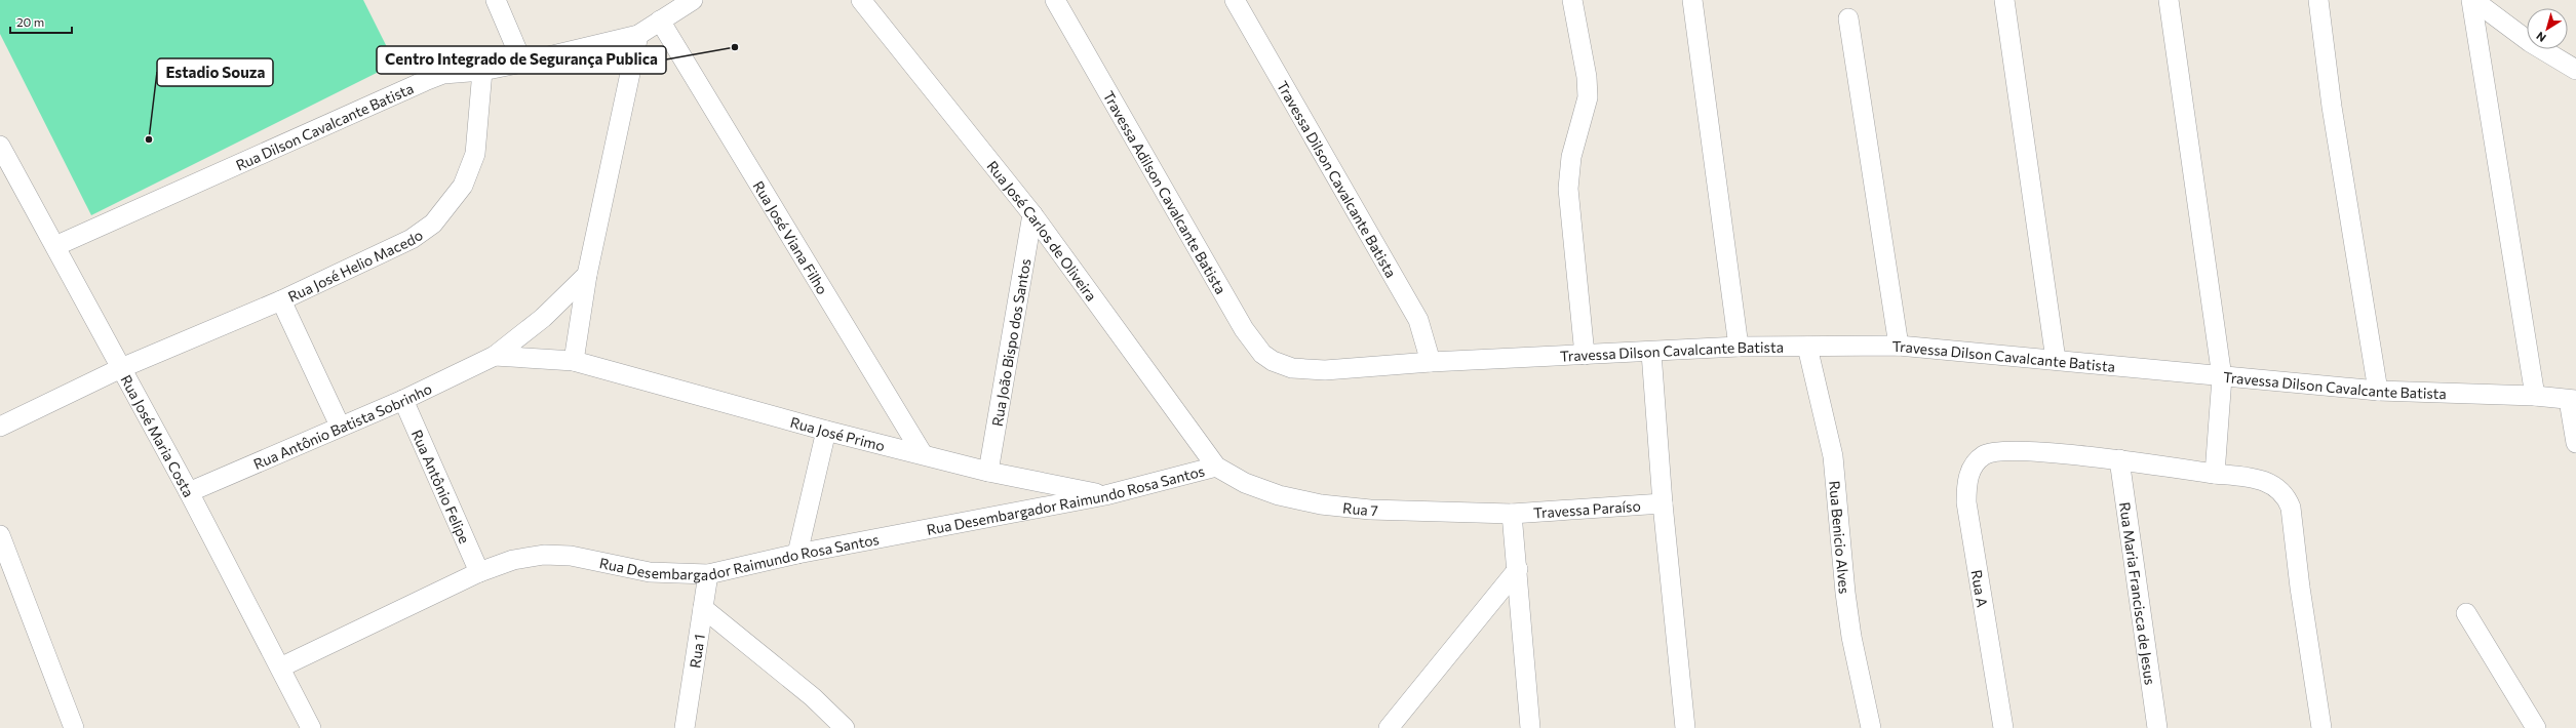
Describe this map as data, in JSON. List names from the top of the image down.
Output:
{
  "streets": {
    "street": [
      "Rua Dilson Cavalcante Batista",
      "Travessa Dilson Cavalcante Batista",
      "Travessa Adilson Cavalcante Batista",
      "Rua José Carlos de Oliveira",
      "Rua José Viana Filho",
      "Rua José Helio Macedo",
      "Rua João Bispo dos Santos",
      "Rua Antônio Batista Sobrinho",
      "Rua José Primo",
      "Rua José Maria Costa",
      "Rua Antônio Felipe",
      "Rua Desembargador Raimundo Rosa Santos",
      "Rua 7",
      "Travessa Paraíso",
      "Rua Benicio Alves",
      "Rua A",
      "Rua Maria Francisca de Jesus",
      "Rua 1"
    ]
  },
  "crossings": [
    ["Rua Dilson Cavalcante Batista", "Rua José Viana Filho"],
    ["Rua Dilson Cavalcante Batista", "Rua José Helio Macedo"],
    ["Rua Dilson Cavalcante Batista", "Rua José Maria Costa"],
    ["Travessa Dilson Cavalcante Batista", "Travessa Adilson Cavalcante Batista"],
    ["Travessa Dilson Cavalcante Batista", "Rua Benicio Alves"],
    ["Rua José Carlos de Oliveira", "Rua João Bispo dos Santos"],
    ["Rua José Carlos de Oliveira", "Rua Desembargador Raimundo Rosa Santos"],
    ["Rua José Carlos de Oliveira", "Rua 7"],
    ["Rua José Viana Filho", "Rua José Primo"],
    ["Rua José Helio Macedo", "Rua José Maria Costa"],
    ["Rua João Bispo dos Santos", "Rua José Primo"],
    ["Rua Antônio Batista Sobrinho", "Rua José Primo"],
    ["Rua Antônio Batista Sobrinho", "Rua José Maria Costa"],
    ["Rua Antônio Batista Sobrinho", "Rua Antônio Felipe"],
    ["Rua José Primo", "Rua Desembargador Raimundo Rosa Santos"],
    ["Rua José Maria Costa", "Rua Desembargador Raimundo Rosa Santos"],
    ["Rua Antônio Felipe", "Rua Desembargador Raimundo Rosa Santos"],
    ["Rua Desembargador Raimundo Rosa Santos", "Rua 7"],
    ["Rua Desembargador Raimundo Rosa Santos", "Rua 1"],
    ["Rua 7", "Travessa Paraíso"],
    ["Rua A", "Rua Maria Francisca de Jesus"]
  ],
  "places": ["Centro Integrado de Segurança Publica", "Estadio Souza"],
  "scale_bar": "20 m",
  "north": "bottom left"
}
